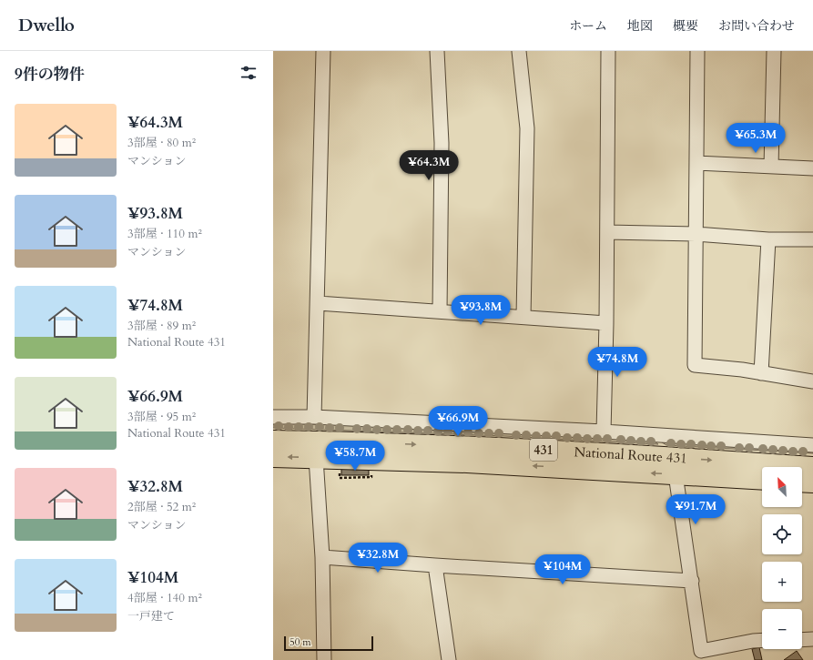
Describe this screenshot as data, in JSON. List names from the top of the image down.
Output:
{
  "streets": {
    "highway": ["431", "National Route 431"]
  },
  "scale_bar": "50 m",
  "north": "top left",
  "page": {
    "header": "Dwello",
    "nav": [
      "ホーム",
      "地図",
      "概要",
      "お問い合わせ"
    ],
    "heading": "9件の物件",
    "list": [
      {
        "name": "¥64.3M",
        "note": "3部屋 · 80 m² · マンション"
      },
      {
        "name": "¥93.8M",
        "note": "3部屋 · 110 m² · マンション"
      },
      {
        "name": "¥74.8M",
        "note": "3部屋 · 89 m² · National Route 431"
      },
      {
        "name": "¥66.9M",
        "note": "3部屋 · 95 m² · National Route 431"
      },
      {
        "name": "¥32.8M",
        "note": "2部屋 · 52 m² · マンション"
      },
      {
        "name": "¥104M",
        "note": "4部屋 · 140 m² · 一戸建て"
      }
    ],
    "price": [
      "¥65.3M",
      "¥64.3M",
      "¥93.8M",
      "¥74.8M",
      "¥66.9M",
      "¥58.7M",
      "¥91.7M",
      "¥32.8M",
      "¥104M"
    ],
    "map_buttons": ["+", "−"],
    "scale": "50 m"
  }
}
